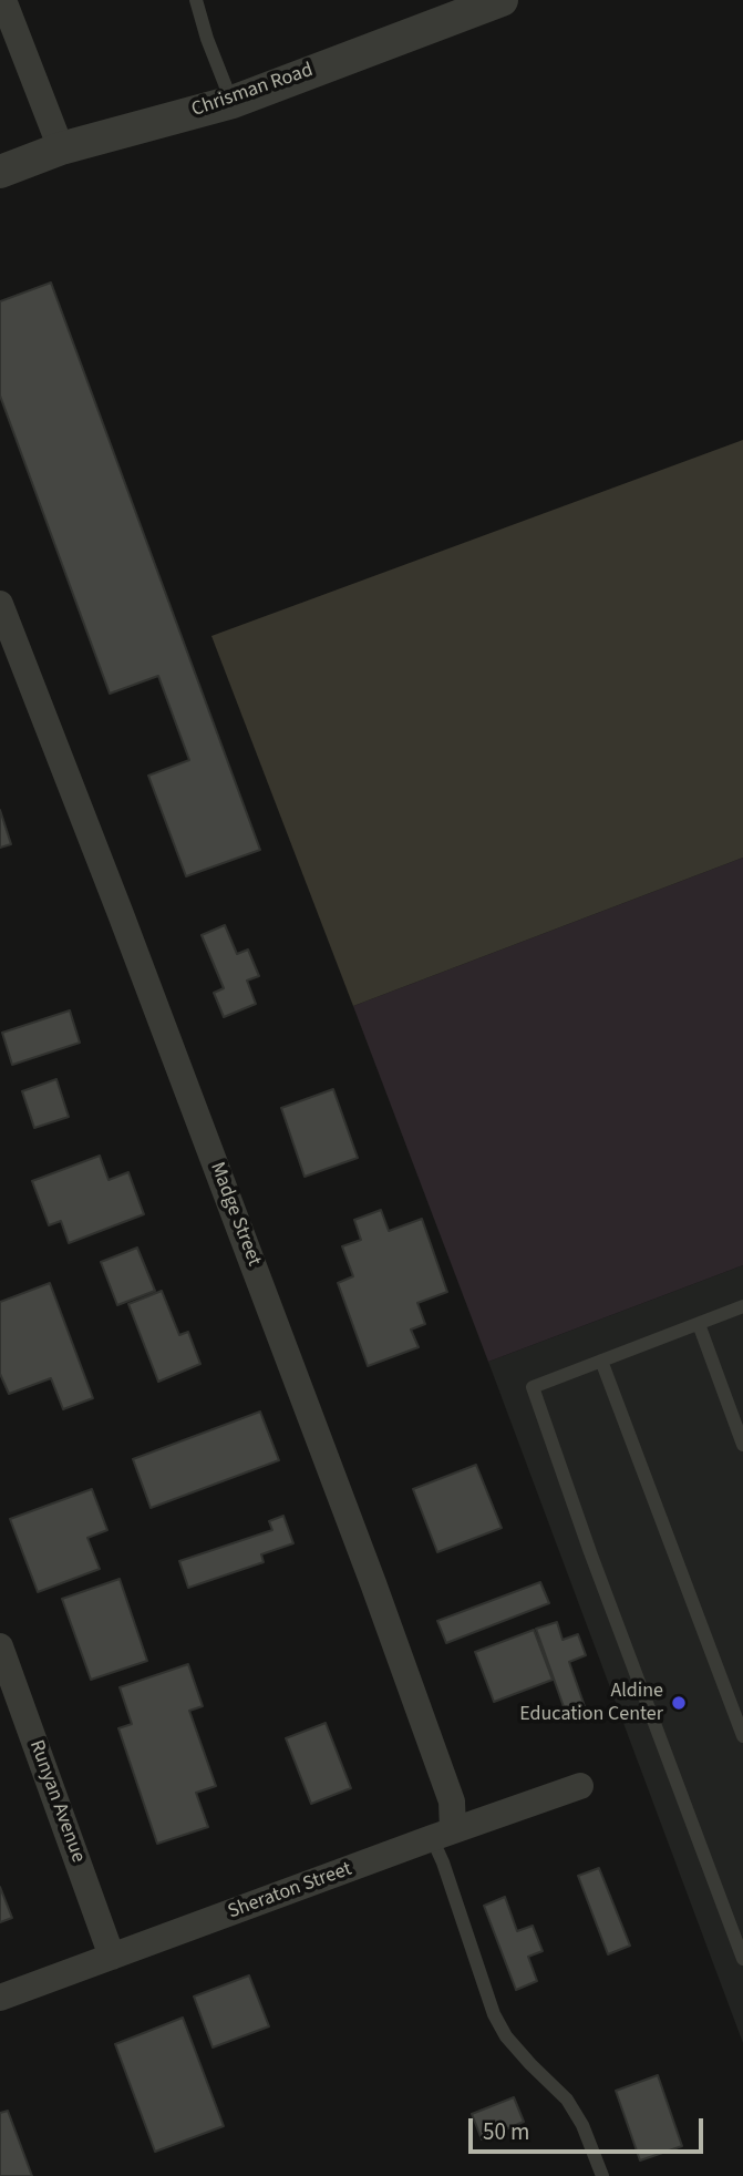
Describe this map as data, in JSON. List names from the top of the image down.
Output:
{
  "streets": {
    "street": [
      "Chrisman Road",
      "Madge Street",
      "Runyan Avenue",
      "Sheraton Street"
    ]
  },
  "crossings": [
    ["Madge Street", "Sheraton Street"],
    ["Runyan Avenue", "Sheraton Street"]
  ],
  "places": ["Aldine Education Center"],
  "scale_bar": "50 m"
}
